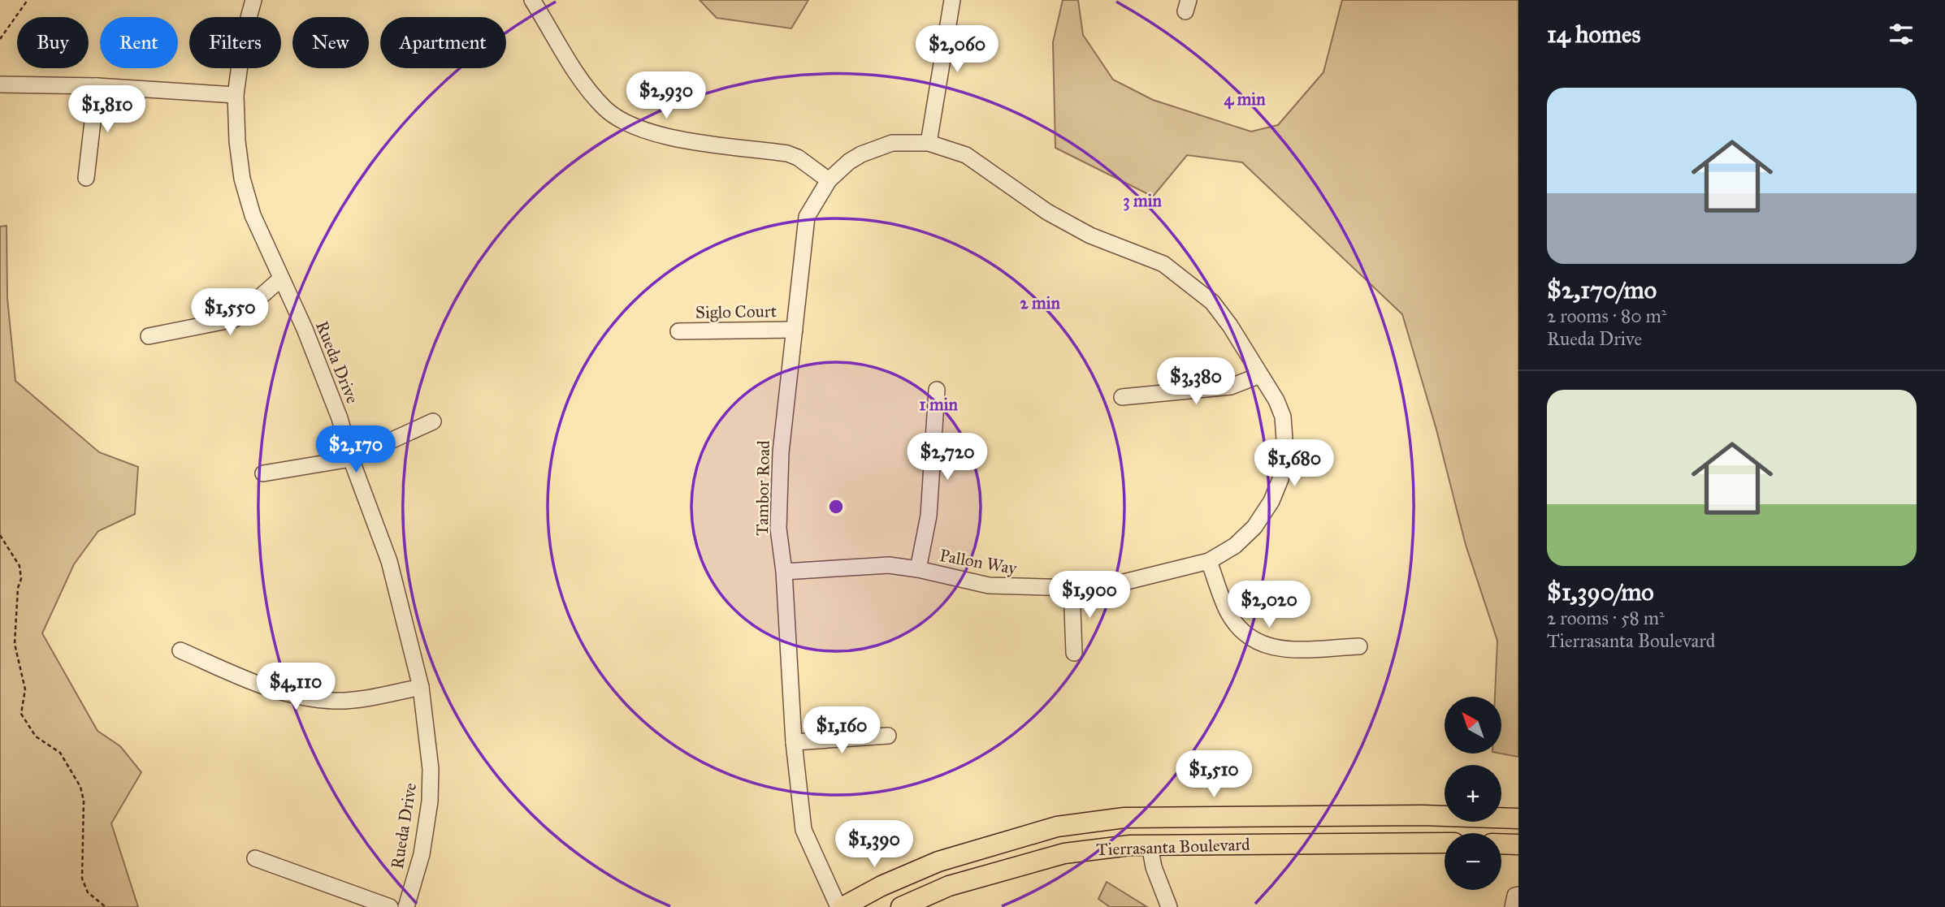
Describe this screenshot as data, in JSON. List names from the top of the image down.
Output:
{
  "streets": {
    "main road": ["Tierrasanta Boulevard"],
    "street": [
      "Siglo Court",
      "Rueda Drive",
      "Tambor Road",
      "Pallon Way"
    ]
  },
  "crossings": [
    ["Siglo Court", "Tambor Road"],
    ["Tambor Road", "Pallon Way"],
    ["Tambor Road", "Tierrasanta Boulevard"]
  ],
  "north": "top left",
  "page": {
    "heading": "14 homes",
    "chip": [
      "Buy",
      "Rent",
      "Filters",
      "New",
      "Apartment"
    ],
    "price": [
      "$2,060",
      "$2,930",
      "$1,810",
      "$1,550",
      "$3,380",
      "$2,170",
      "$2,720",
      "$1,680",
      "$1,900",
      "$2,020",
      "$4,110",
      "$1,160",
      "$1,510",
      "$1,390"
    ],
    "list": [
      {
        "name": "$2,170/mo",
        "note": "2 rooms · 80 m² · Rueda Drive"
      },
      {
        "name": "$1,390/mo",
        "note": "2 rooms · 58 m² · Tierrasanta Boulevard"
      }
    ],
    "map_buttons": ["+", "−"]
  },
  "rings": [
    "4 min",
    "3 min",
    "2 min",
    "1 min"
  ]
}
